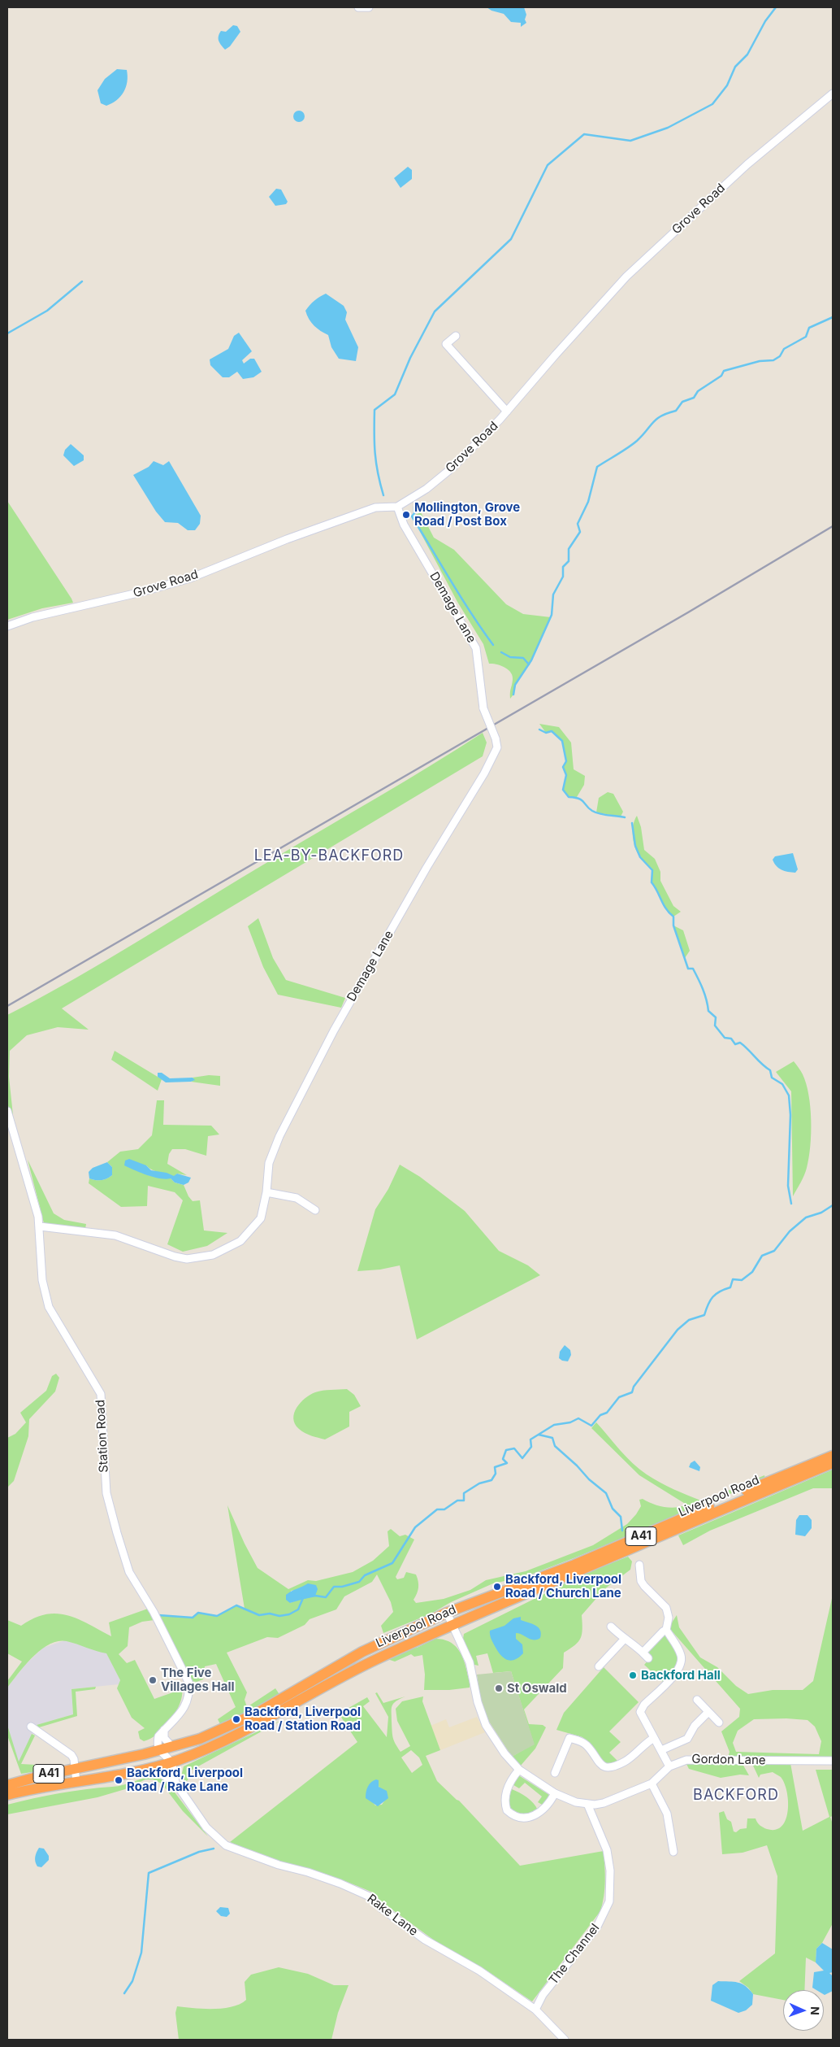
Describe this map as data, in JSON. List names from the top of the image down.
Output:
{
  "streets": {
    "highway": ["Liverpool Road", "A41"],
    "street": [
      "Grove Road",
      "Demage Lane",
      "Station Road",
      "Gordon Lane",
      "Rake Lane",
      "The Channel"
    ]
  },
  "crossings": [
    ["Grove Road", "Demage Lane"],
    ["Demage Lane", "Station Road"],
    ["Station Road", "Liverpool Road"],
    ["Liverpool Road", "Rake Lane"],
    ["Gordon Lane", "The Channel"],
    ["Rake Lane", "The Channel"]
  ],
  "districts": ["LEA-BY-BACKFORD", "BACKFORD"],
  "places": [
    "Mollington, Grove Road / Post Box",
    "Backford, Liverpool Road / Church Lane",
    "Backford Hall",
    "The Five Villages Hall",
    "St Oswald",
    "Backford, Liverpool Road / Station Road",
    "Backford, Liverpool Road / Rake Lane"
  ],
  "north": "right"
}
